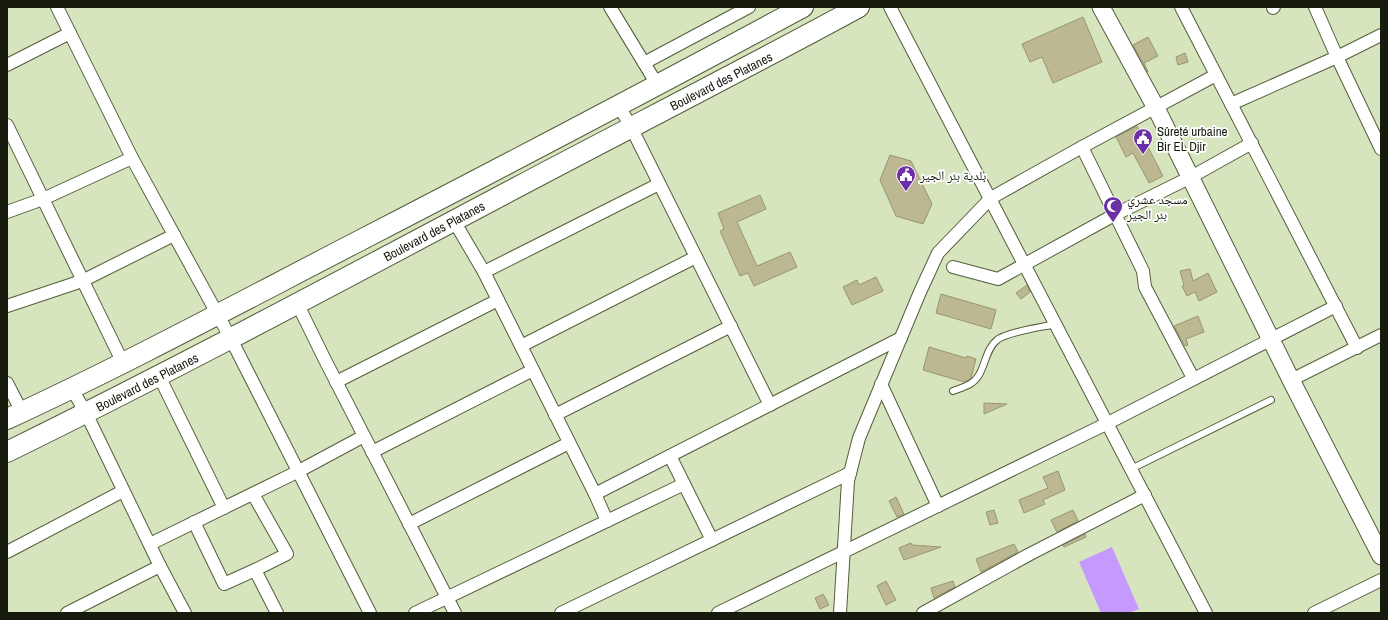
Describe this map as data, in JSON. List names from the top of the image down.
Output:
{
  "streets": {
    "main road": ["Boulevard des Platanes"]
  },
  "places": {
    "public building": ["Sûreté urbaine Bir EL Djir", "بلدية بئر الجير"],
    "mosque": ["مسجد عشري بئر الجير"]
  }
}
